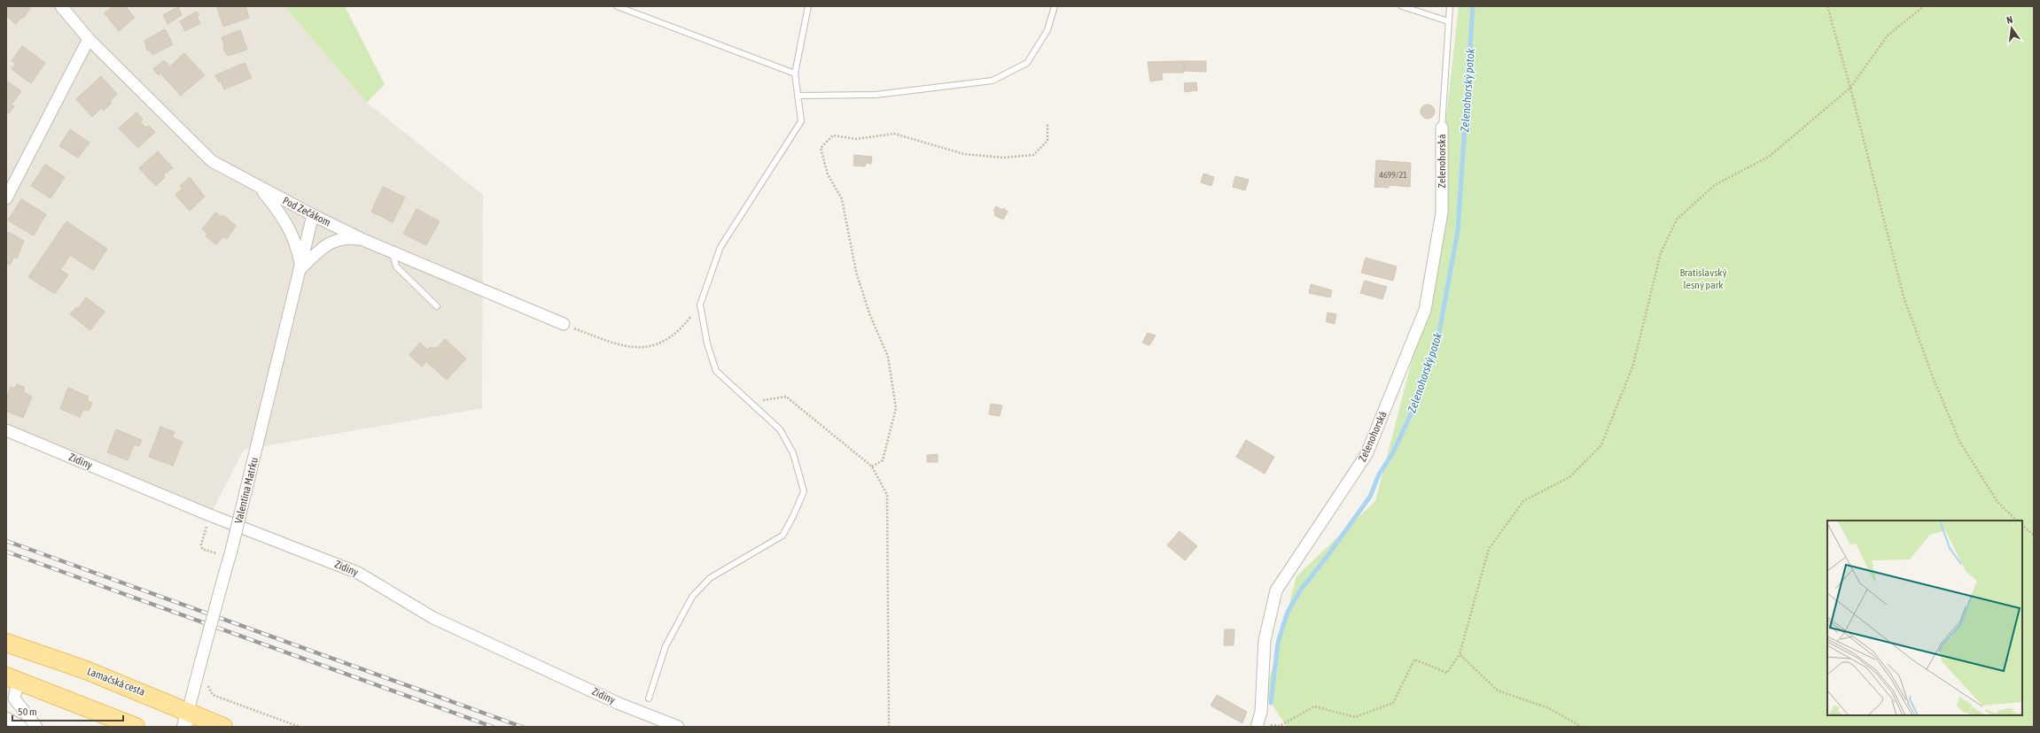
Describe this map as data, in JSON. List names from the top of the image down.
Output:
{
  "streets": {
    "main road": ["Lamačská cesta"],
    "street": [
      "Zelenohorská",
      "Pod Zečákom",
      "Zidiny",
      "Valentína Matrku"
    ]
  },
  "crossings": [
    ["Pod Zečákom", "Valentína Matrku"],
    ["Valentína Matrku", "Lamačská cesta"]
  ],
  "water": ["Zelenohorský potok"],
  "parks": ["Bratislavský lesný park"],
  "house_numbers": ["4699/21"],
  "scale_bar": "50 m",
  "north": "top"
}
